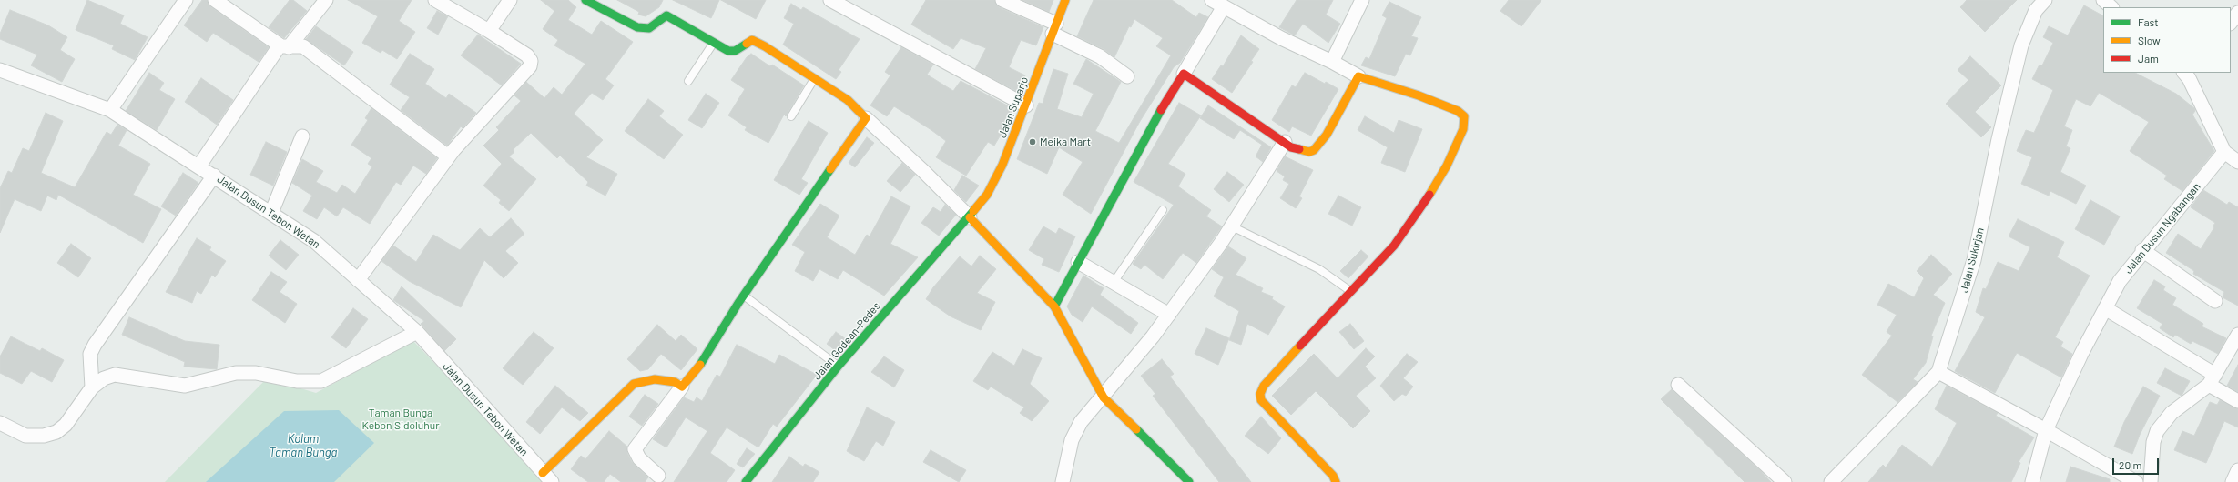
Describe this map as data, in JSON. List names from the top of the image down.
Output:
{
  "streets": {
    "street": [
      "Jalan Suparjo",
      "Jalan Dusun Tebon Wetan",
      "Jalan Dusun Ngabangan",
      "Jalan Sukirjan",
      "Jalan Godean-Pedes"
    ]
  },
  "crossings": [
    ["Jalan Suparjo", "Jalan Godean-Pedes"]
  ],
  "water": ["Kolam Taman Bunga"],
  "parks": ["Taman Bunga Kebon Sidoluhur"],
  "places": ["Meika Mart"],
  "legend": ["Fast", "Slow", "Jam"],
  "scale_bar": "20 m"
}
